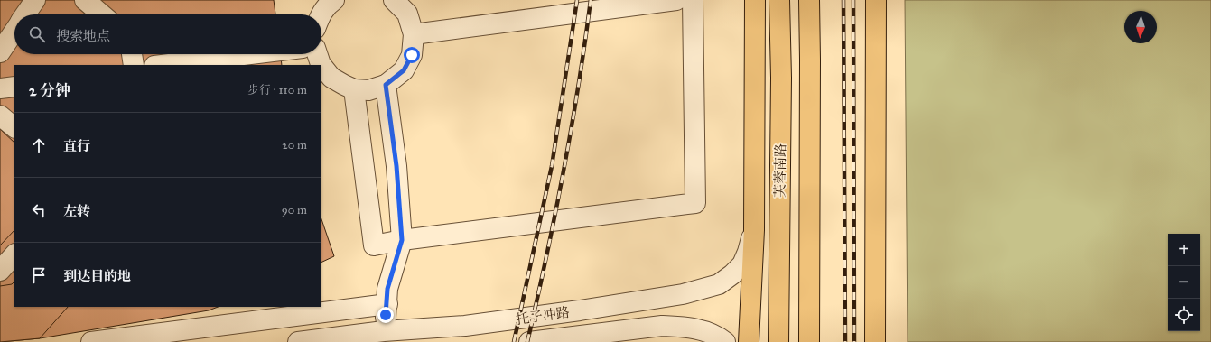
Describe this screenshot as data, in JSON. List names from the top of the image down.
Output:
{
  "streets": {
    "main road": ["芙蓉南路"],
    "street": ["托子冲路"]
  },
  "north": "bottom",
  "page": {
    "search": "搜索地点",
    "heading": ["2 分钟", "步行 · 110 m"],
    "list": [
      ["直行", "20 m"],
      ["左转", "90 m"],
      "到达目的地"
    ],
    "map_buttons": ["+", "−"]
  }
}
